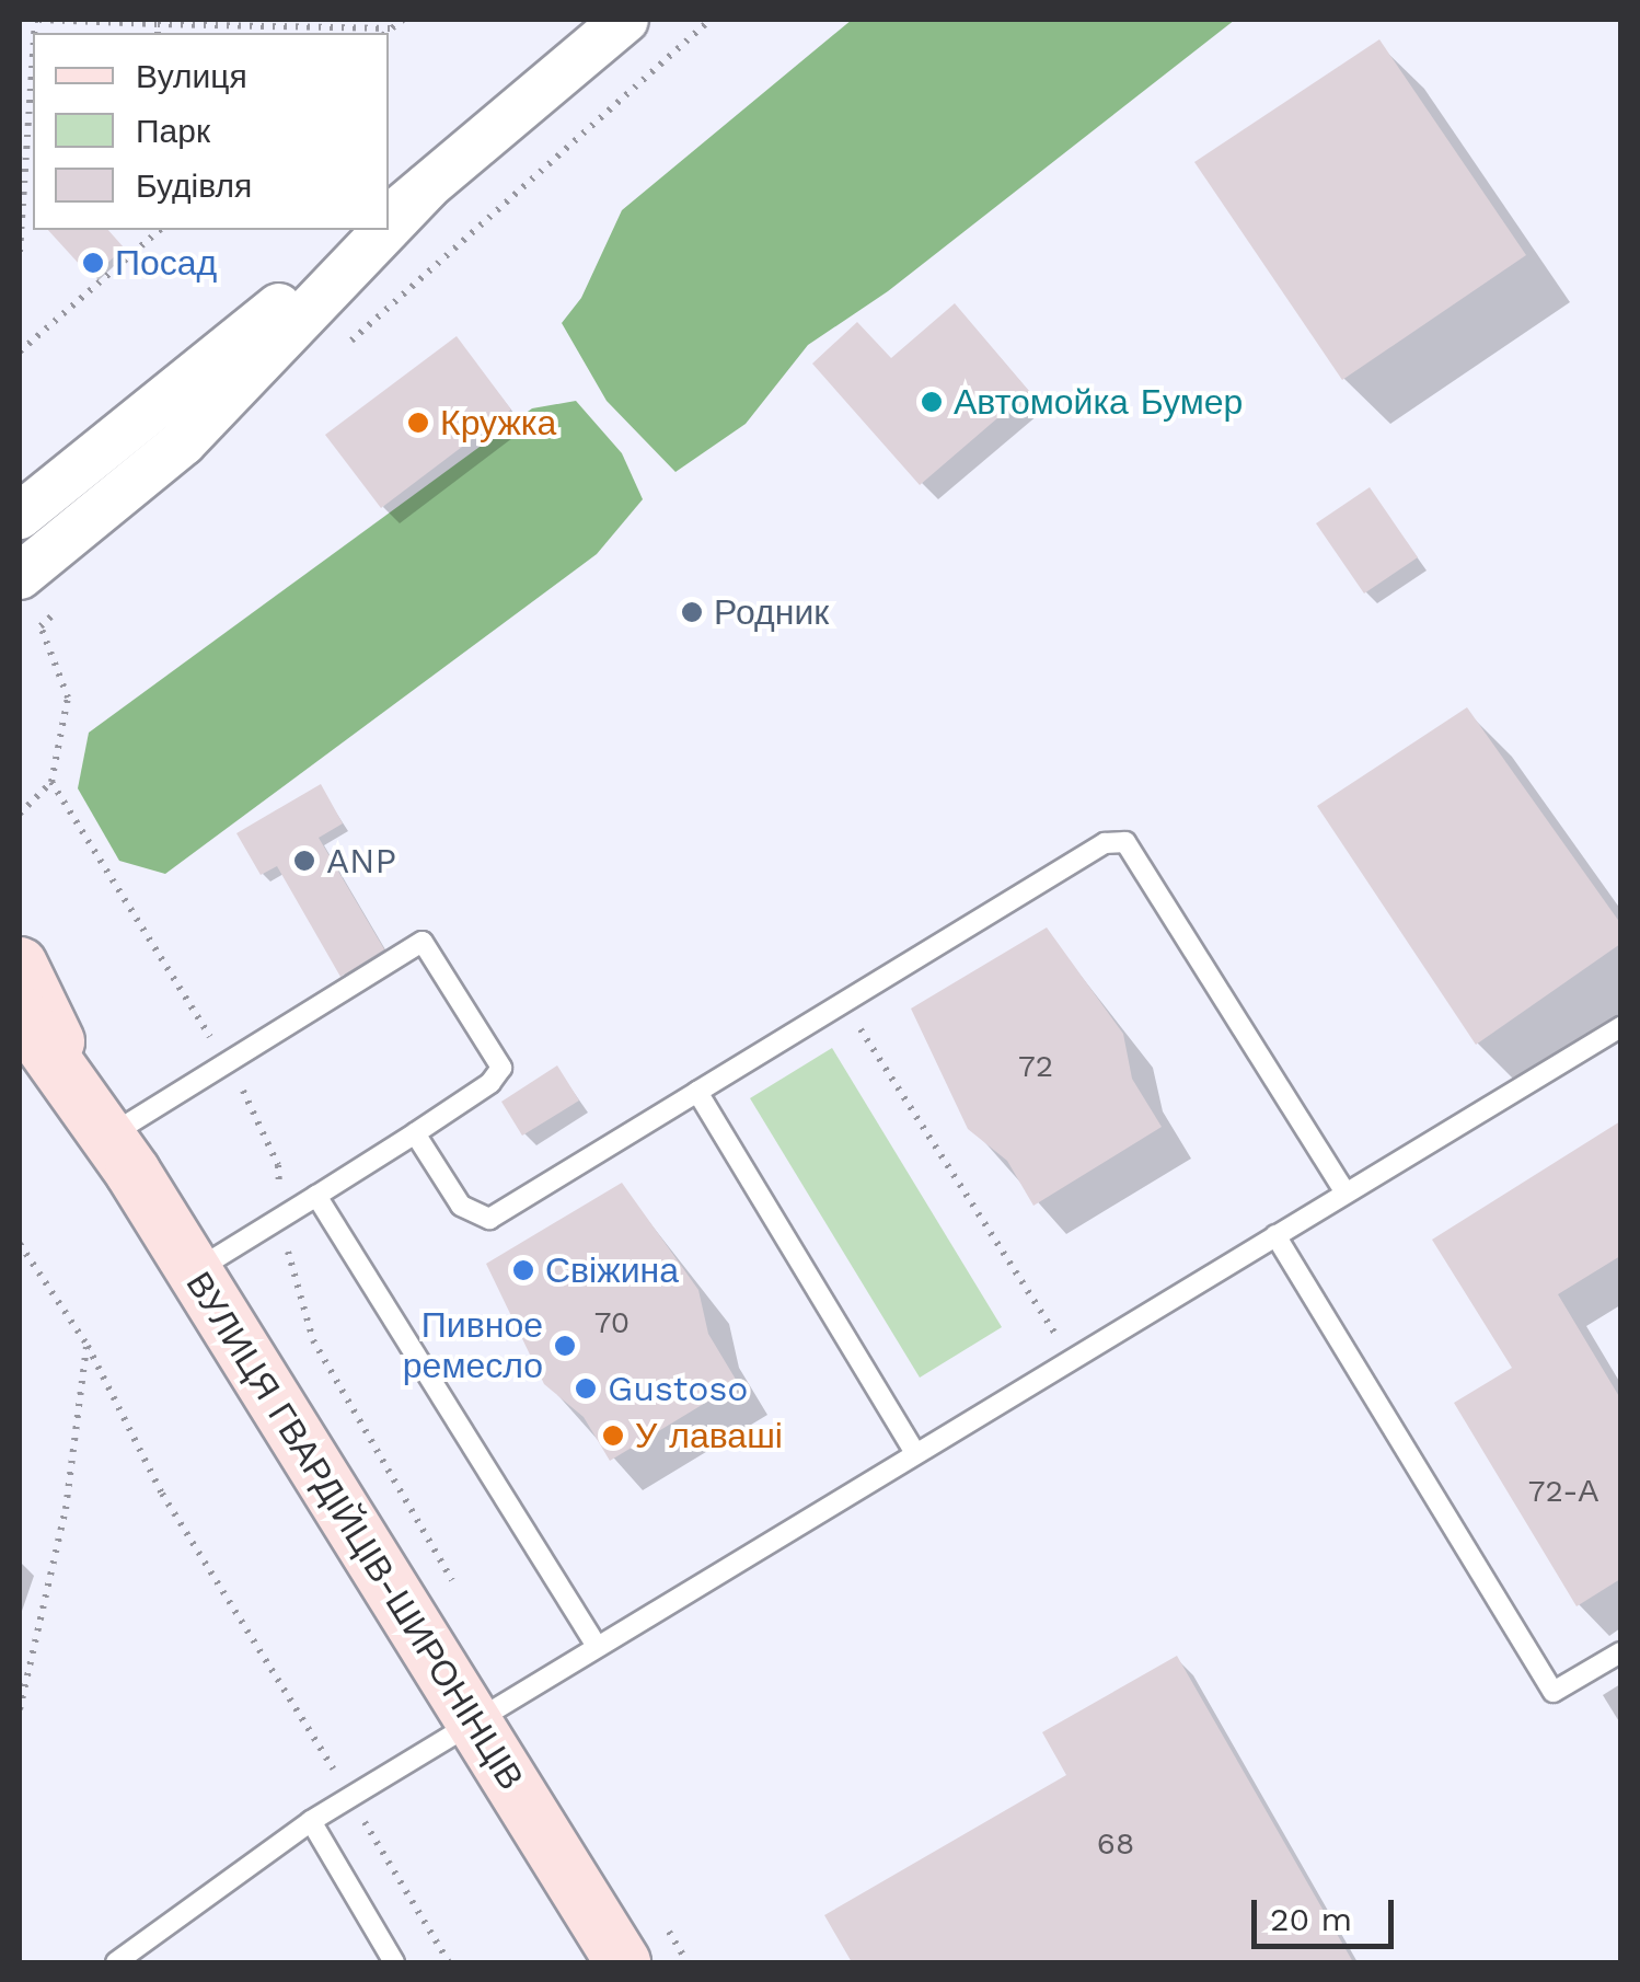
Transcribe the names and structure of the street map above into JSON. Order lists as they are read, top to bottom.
{
  "streets": {
    "main road": ["ВУЛИЦЯ ГВАРДІЙЦІВ-ШИРОНІНЦІВ"]
  },
  "places": [
    "Посад",
    "Автомойка Бумер",
    "Кружка",
    "Родник",
    "ANP",
    "Свіжина",
    "Пивное ремесло",
    "Gustoso",
    "У лаваші"
  ],
  "house_numbers": [
    "72",
    "70",
    "72-А",
    "68"
  ],
  "legend": ["Вулиця", "Парк", "Будівля"],
  "scale_bar": "20 m"
}
